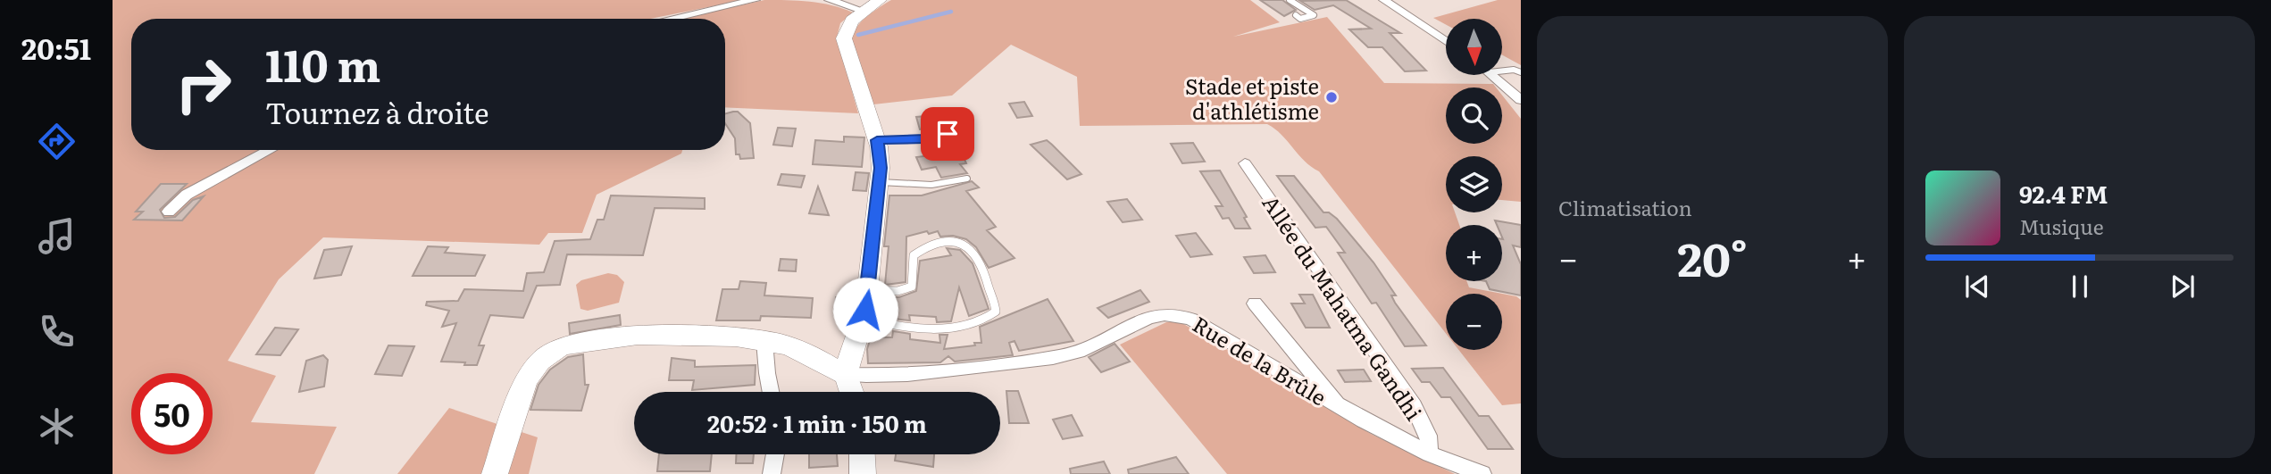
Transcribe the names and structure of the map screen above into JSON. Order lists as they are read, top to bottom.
{
  "streets": {
    "street": ["Allée du Mahatma Gandhi", "Rue de la Brûle"]
  },
  "crossings": [
    ["Allée du Mahatma Gandhi", "Rue de la Brûle"]
  ],
  "places": ["Stade et piste d'athlétisme"],
  "north": "bottom",
  "page": {
    "tabs": "20:51",
    "tile": "Climatisation",
    "map_buttons": ["+", "−"],
    "turn": ["110 m", "Tournez à droite"],
    "song": ["92.4 FM", "Musique"],
    "heat": ["−", "20°", "+"],
    "limit": "50",
    "trip": "20:52 · 1 min · 150 m"
  }
}
